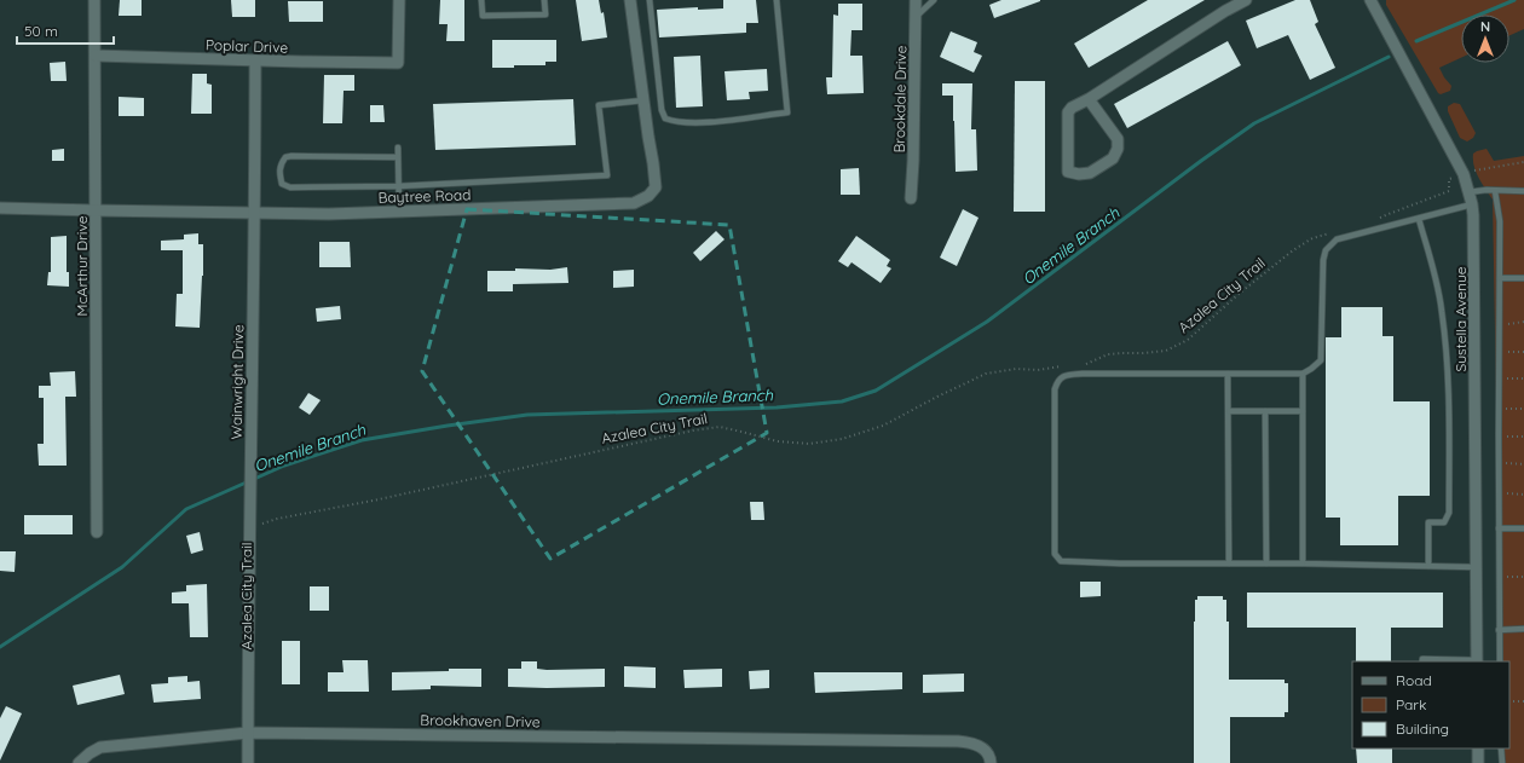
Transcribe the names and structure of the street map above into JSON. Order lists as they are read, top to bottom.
{
  "streets": {
    "street": [
      "Poplar Drive",
      "Brookdale Drive",
      "Baytree Road",
      "McArthur Drive",
      "Sustella Avenue",
      "Wainwright Drive",
      "Brookhaven Drive"
    ],
    "path": ["Azalea City Trail"]
  },
  "crossings": [
    ["Poplar Drive", "McArthur Drive"],
    ["Poplar Drive", "Wainwright Drive"],
    ["Baytree Road", "McArthur Drive"],
    ["Baytree Road", "Wainwright Drive"],
    ["Wainwright Drive", "Brookhaven Drive"]
  ],
  "water": ["Onemile Branch"],
  "legend": ["Road", "Park", "Building"],
  "scale_bar": "50 m",
  "north": "top"
}
